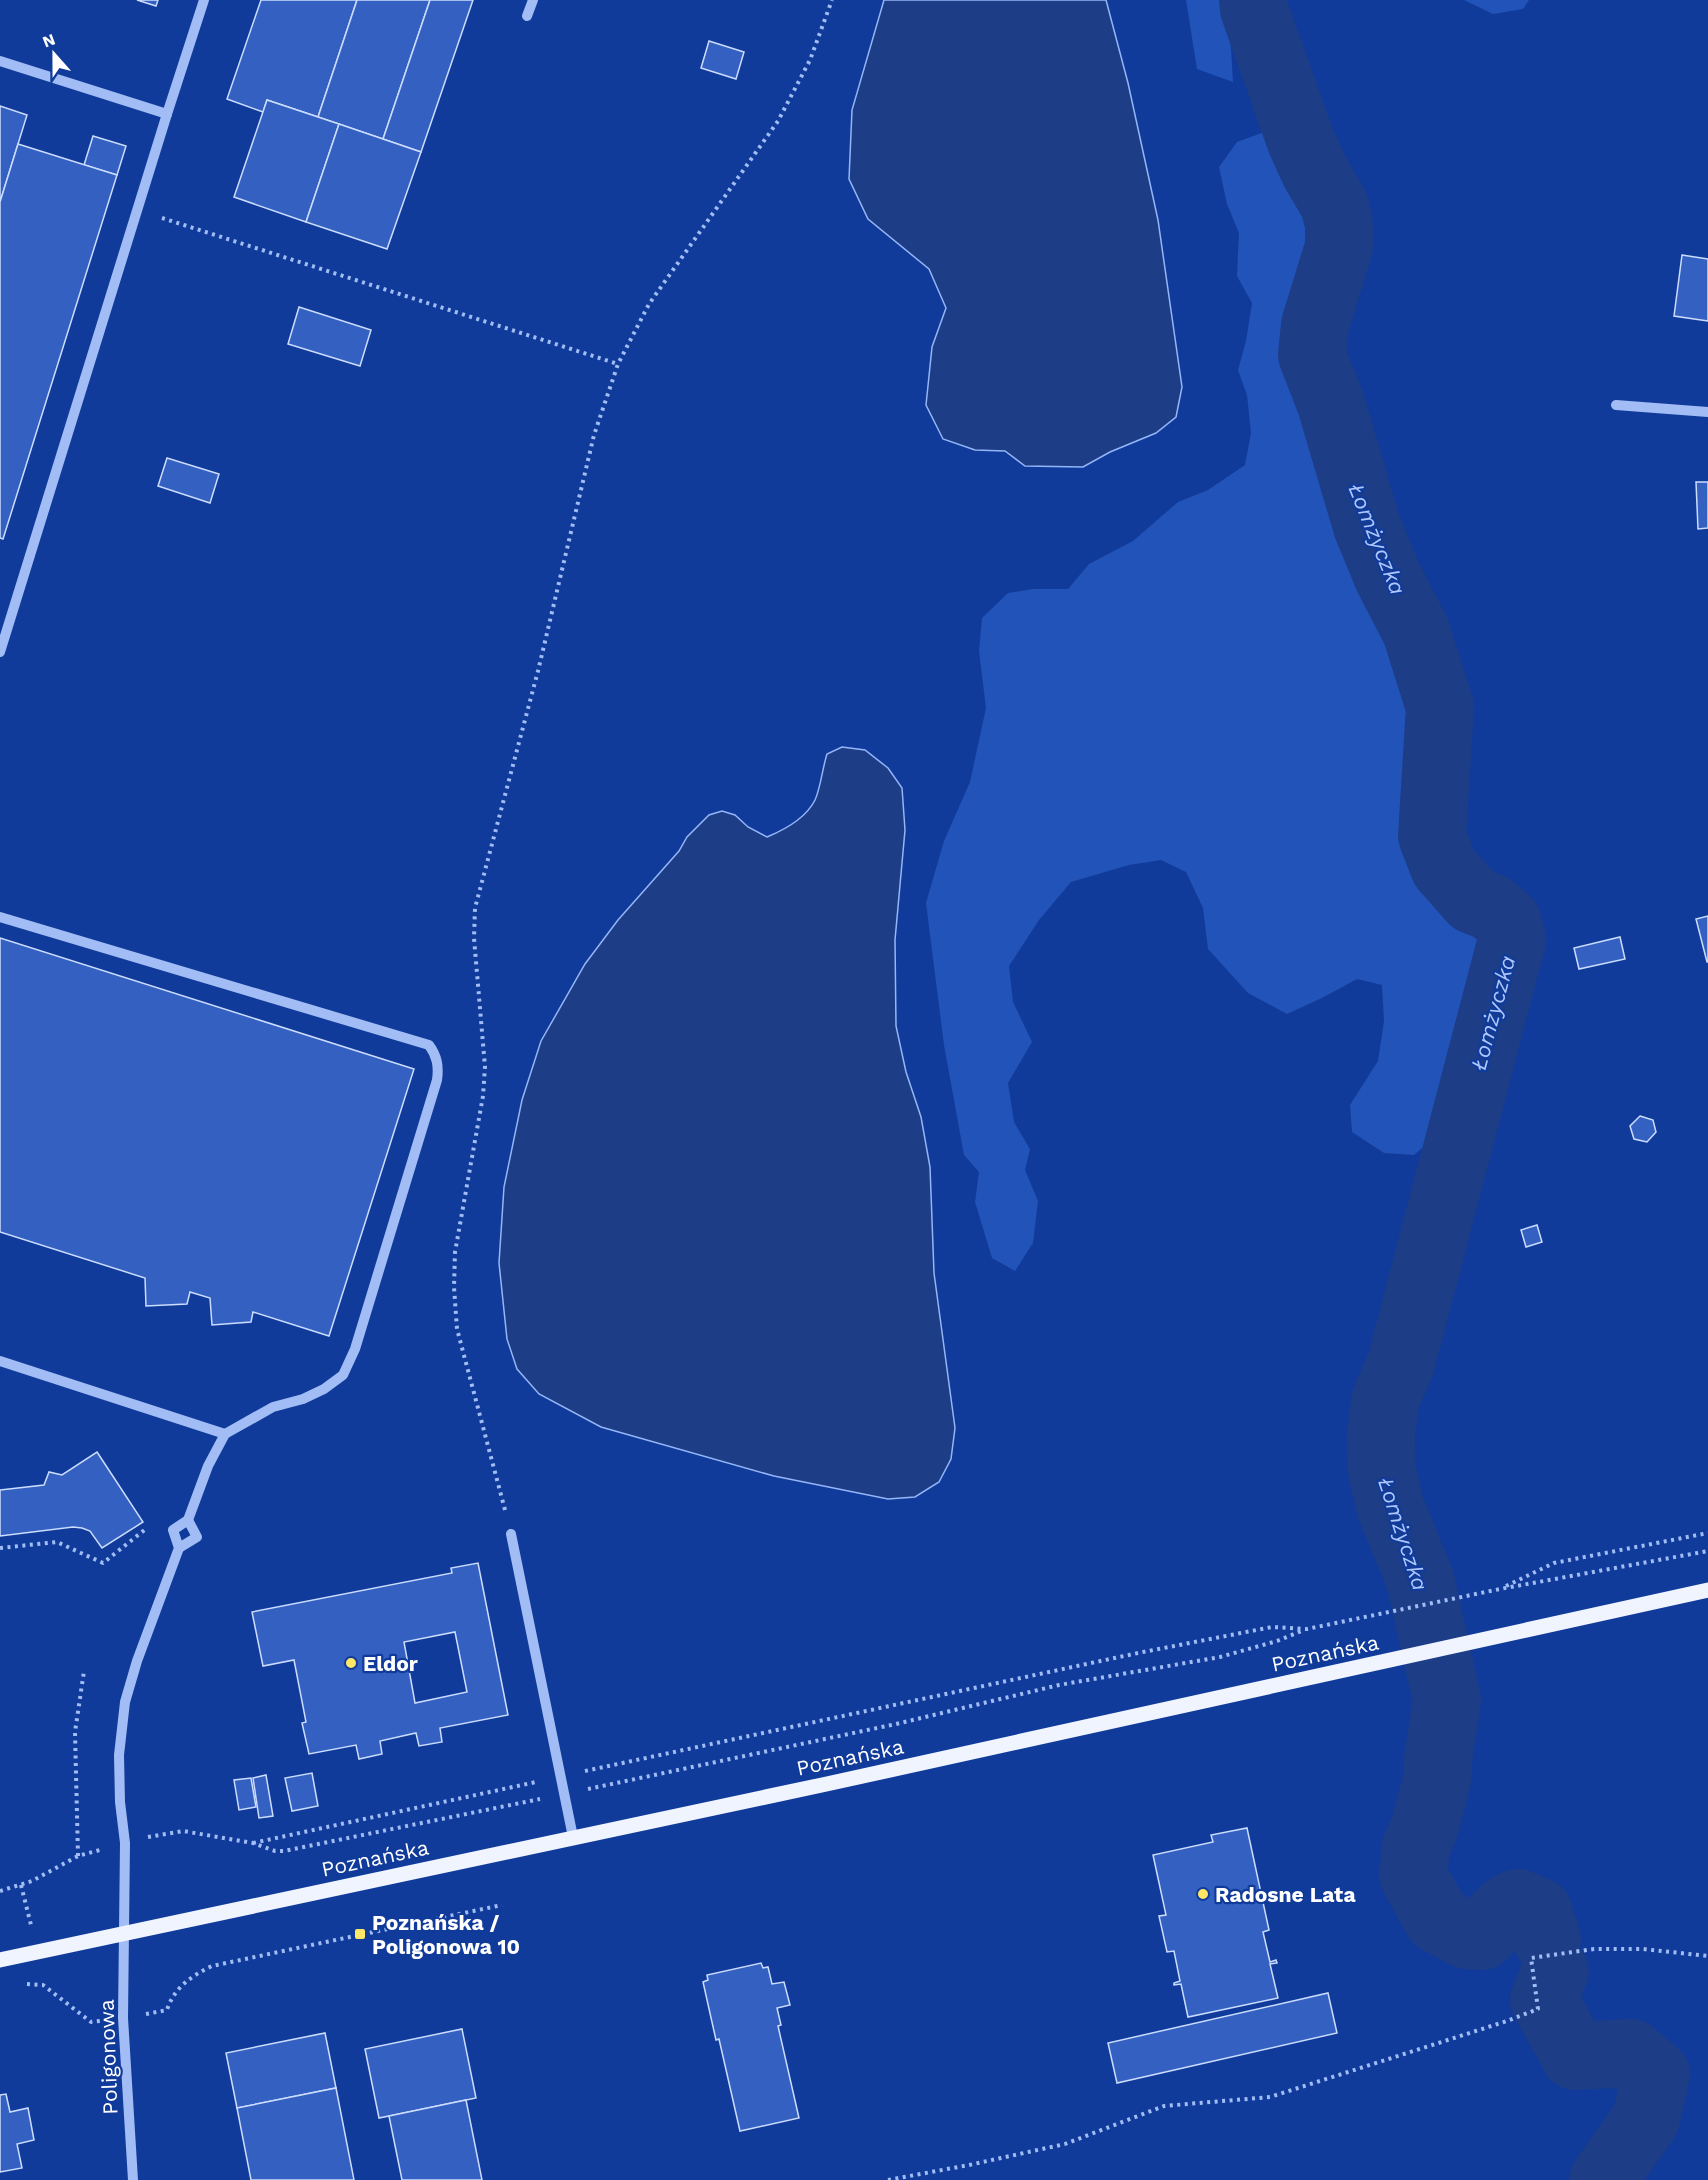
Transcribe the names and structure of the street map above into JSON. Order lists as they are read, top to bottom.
{
  "streets": {
    "main road": ["Poznańska"],
    "street": ["Poligonowa"]
  },
  "crossings": [
    ["Poznańska", "Poligonowa"]
  ],
  "water": ["Łomżyczka"],
  "places": {
    "other": ["Eldor", "Radosne Lata"],
    "transit": ["Poznańska / Poligonowa 10"]
  },
  "north": "top"
}
